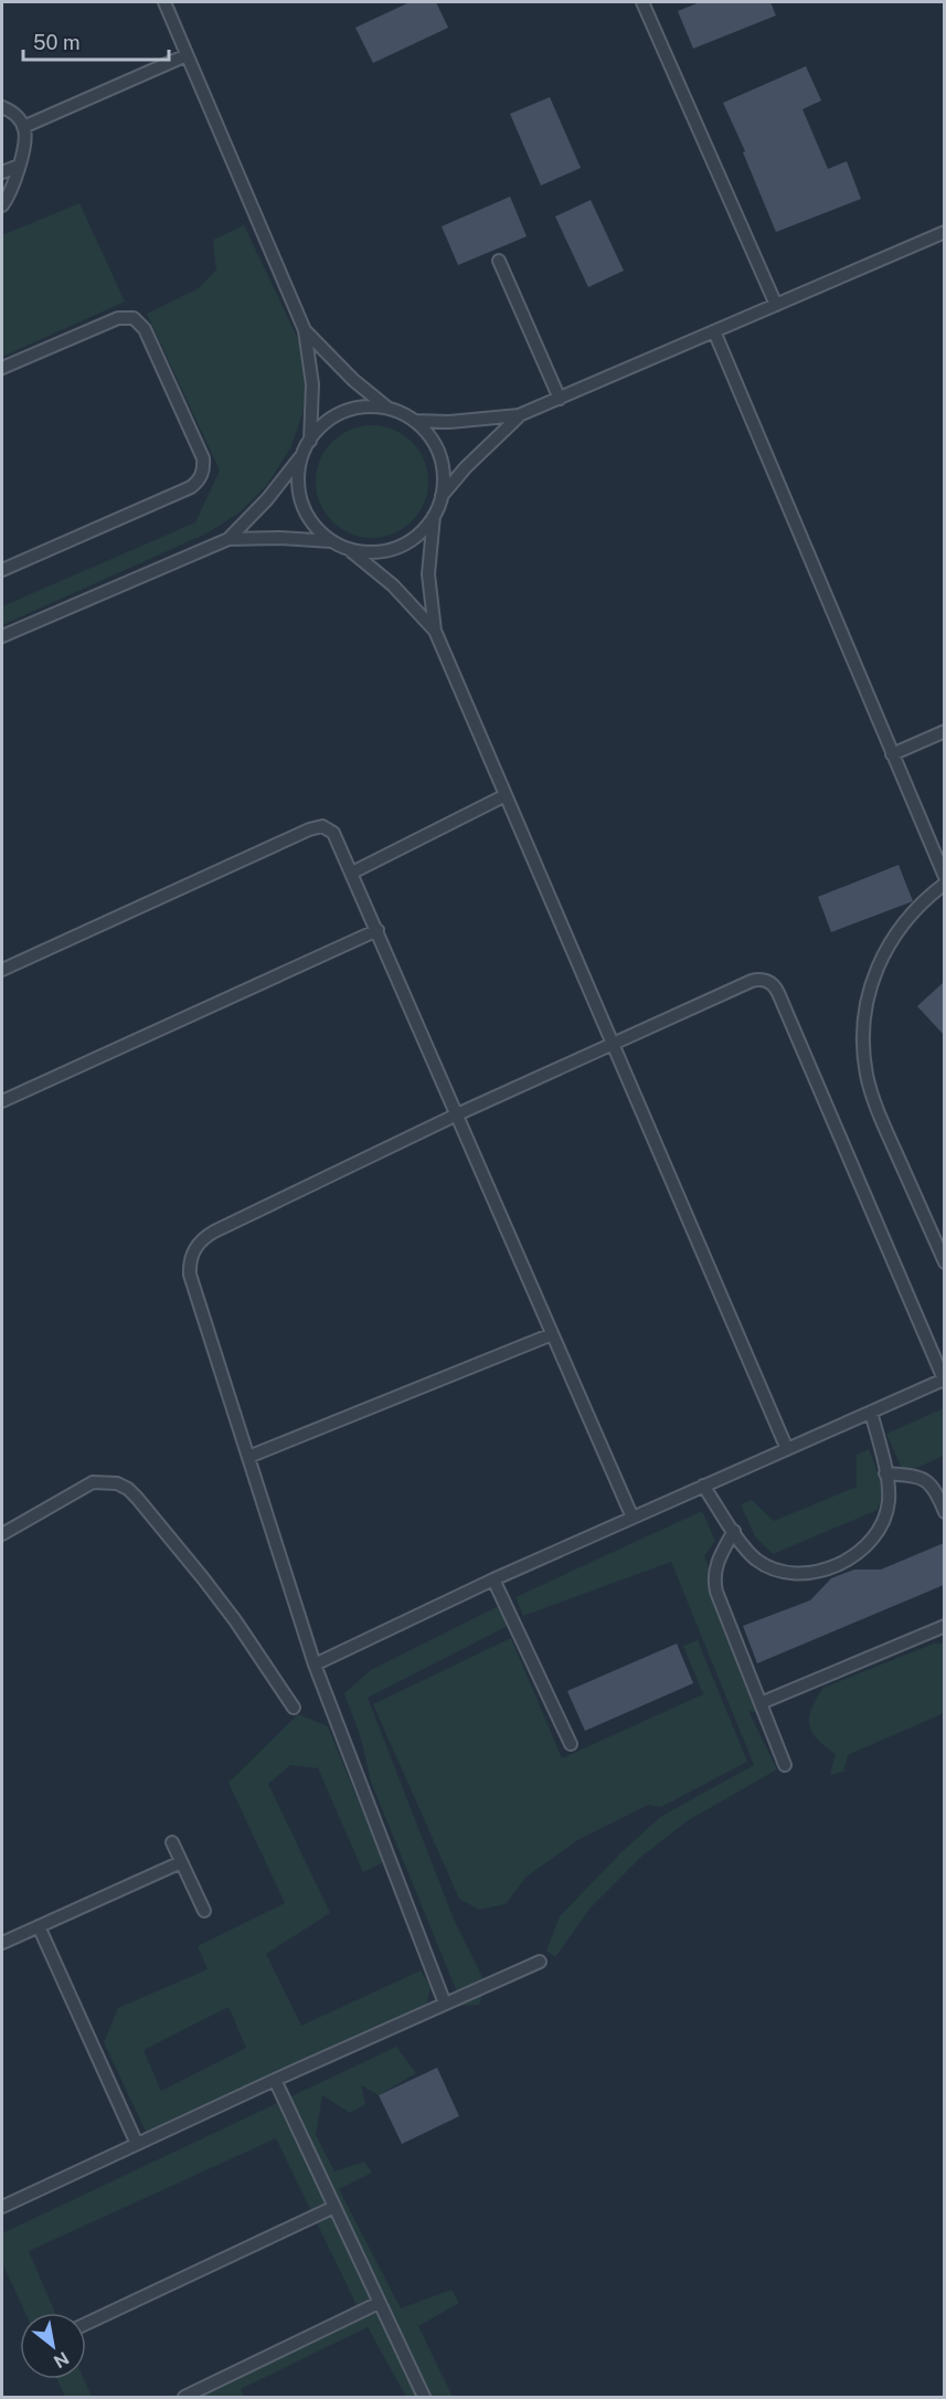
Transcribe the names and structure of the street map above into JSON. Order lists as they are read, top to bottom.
{
  "scale_bar": "50 m",
  "north": "bottom right"
}
